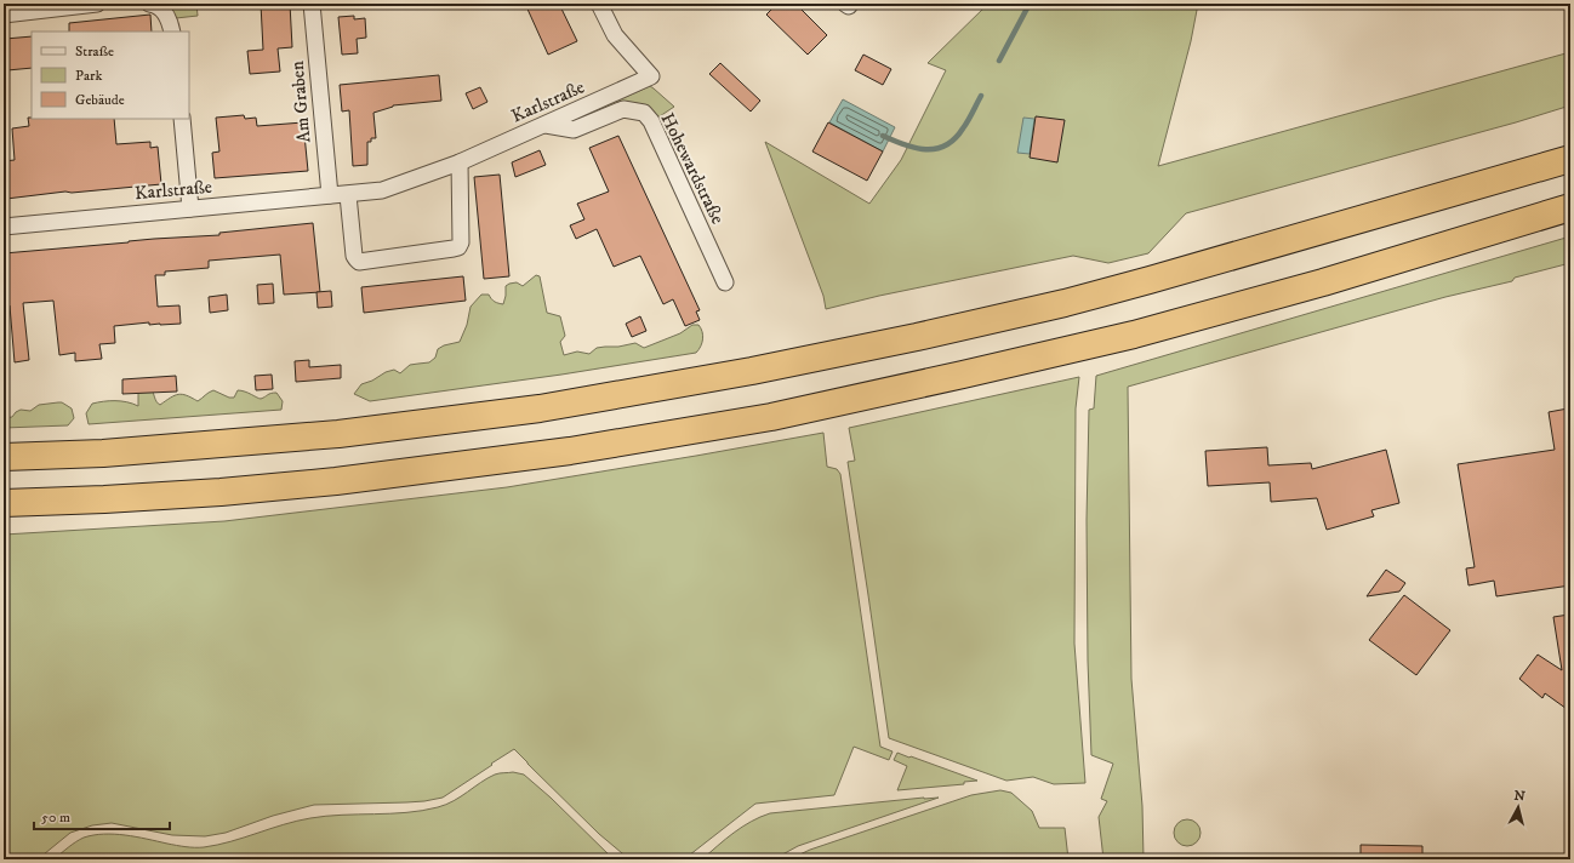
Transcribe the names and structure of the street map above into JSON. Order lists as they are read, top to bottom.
{
  "streets": {
    "street": ["Am Graben", "Karlstraße", "Hohewardstraße"]
  },
  "crossings": [
    ["Am Graben", "Karlstraße"],
    ["Karlstraße", "Hohewardstraße"]
  ],
  "legend": ["Straße", "Park", "Gebäude"],
  "scale_bar": "50 m",
  "north": "top"
}
